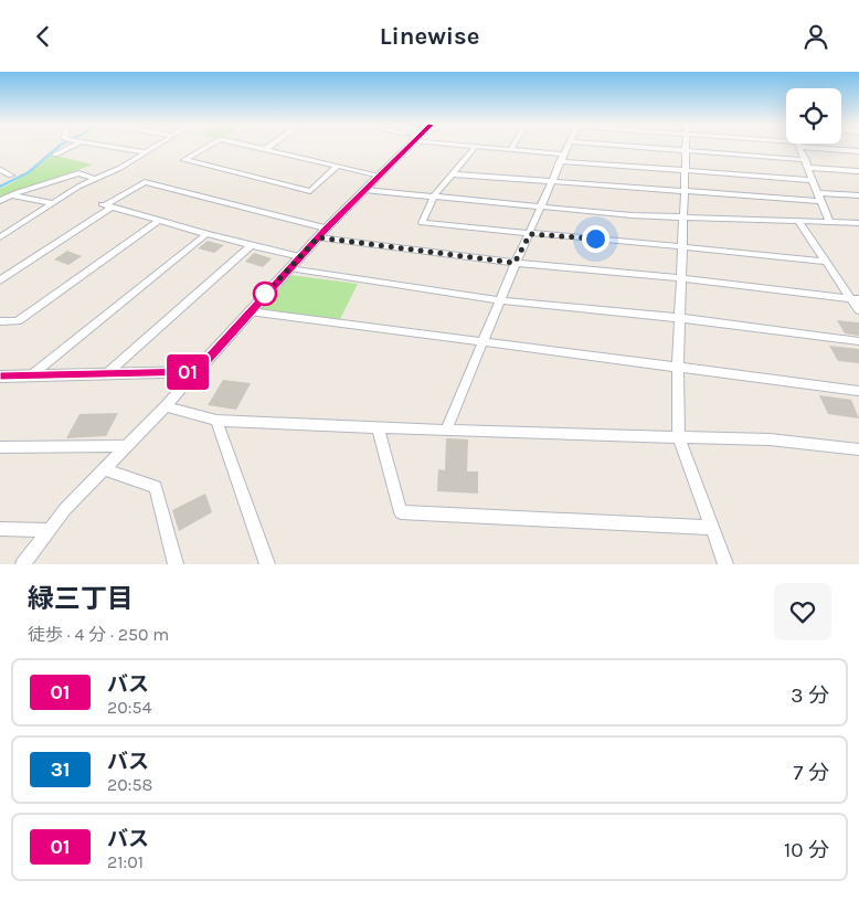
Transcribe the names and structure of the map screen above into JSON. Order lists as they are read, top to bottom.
{
  "lines": ["bus line 01"],
  "page": {
    "header": "Linewise",
    "on_map": "01",
    "heading": ["緑三丁目", "徒歩 · 4 分 · 250 m"],
    "list": [
      {
        "mark": "01",
        "name": "バス",
        "note": "20:54",
        "value": "3 分"
      },
      {
        "mark": "31",
        "name": "バス",
        "note": "20:58",
        "value": "7 分"
      },
      {
        "mark": "01",
        "name": "バス",
        "note": "21:01",
        "value": "10 分"
      }
    ]
  }
}
